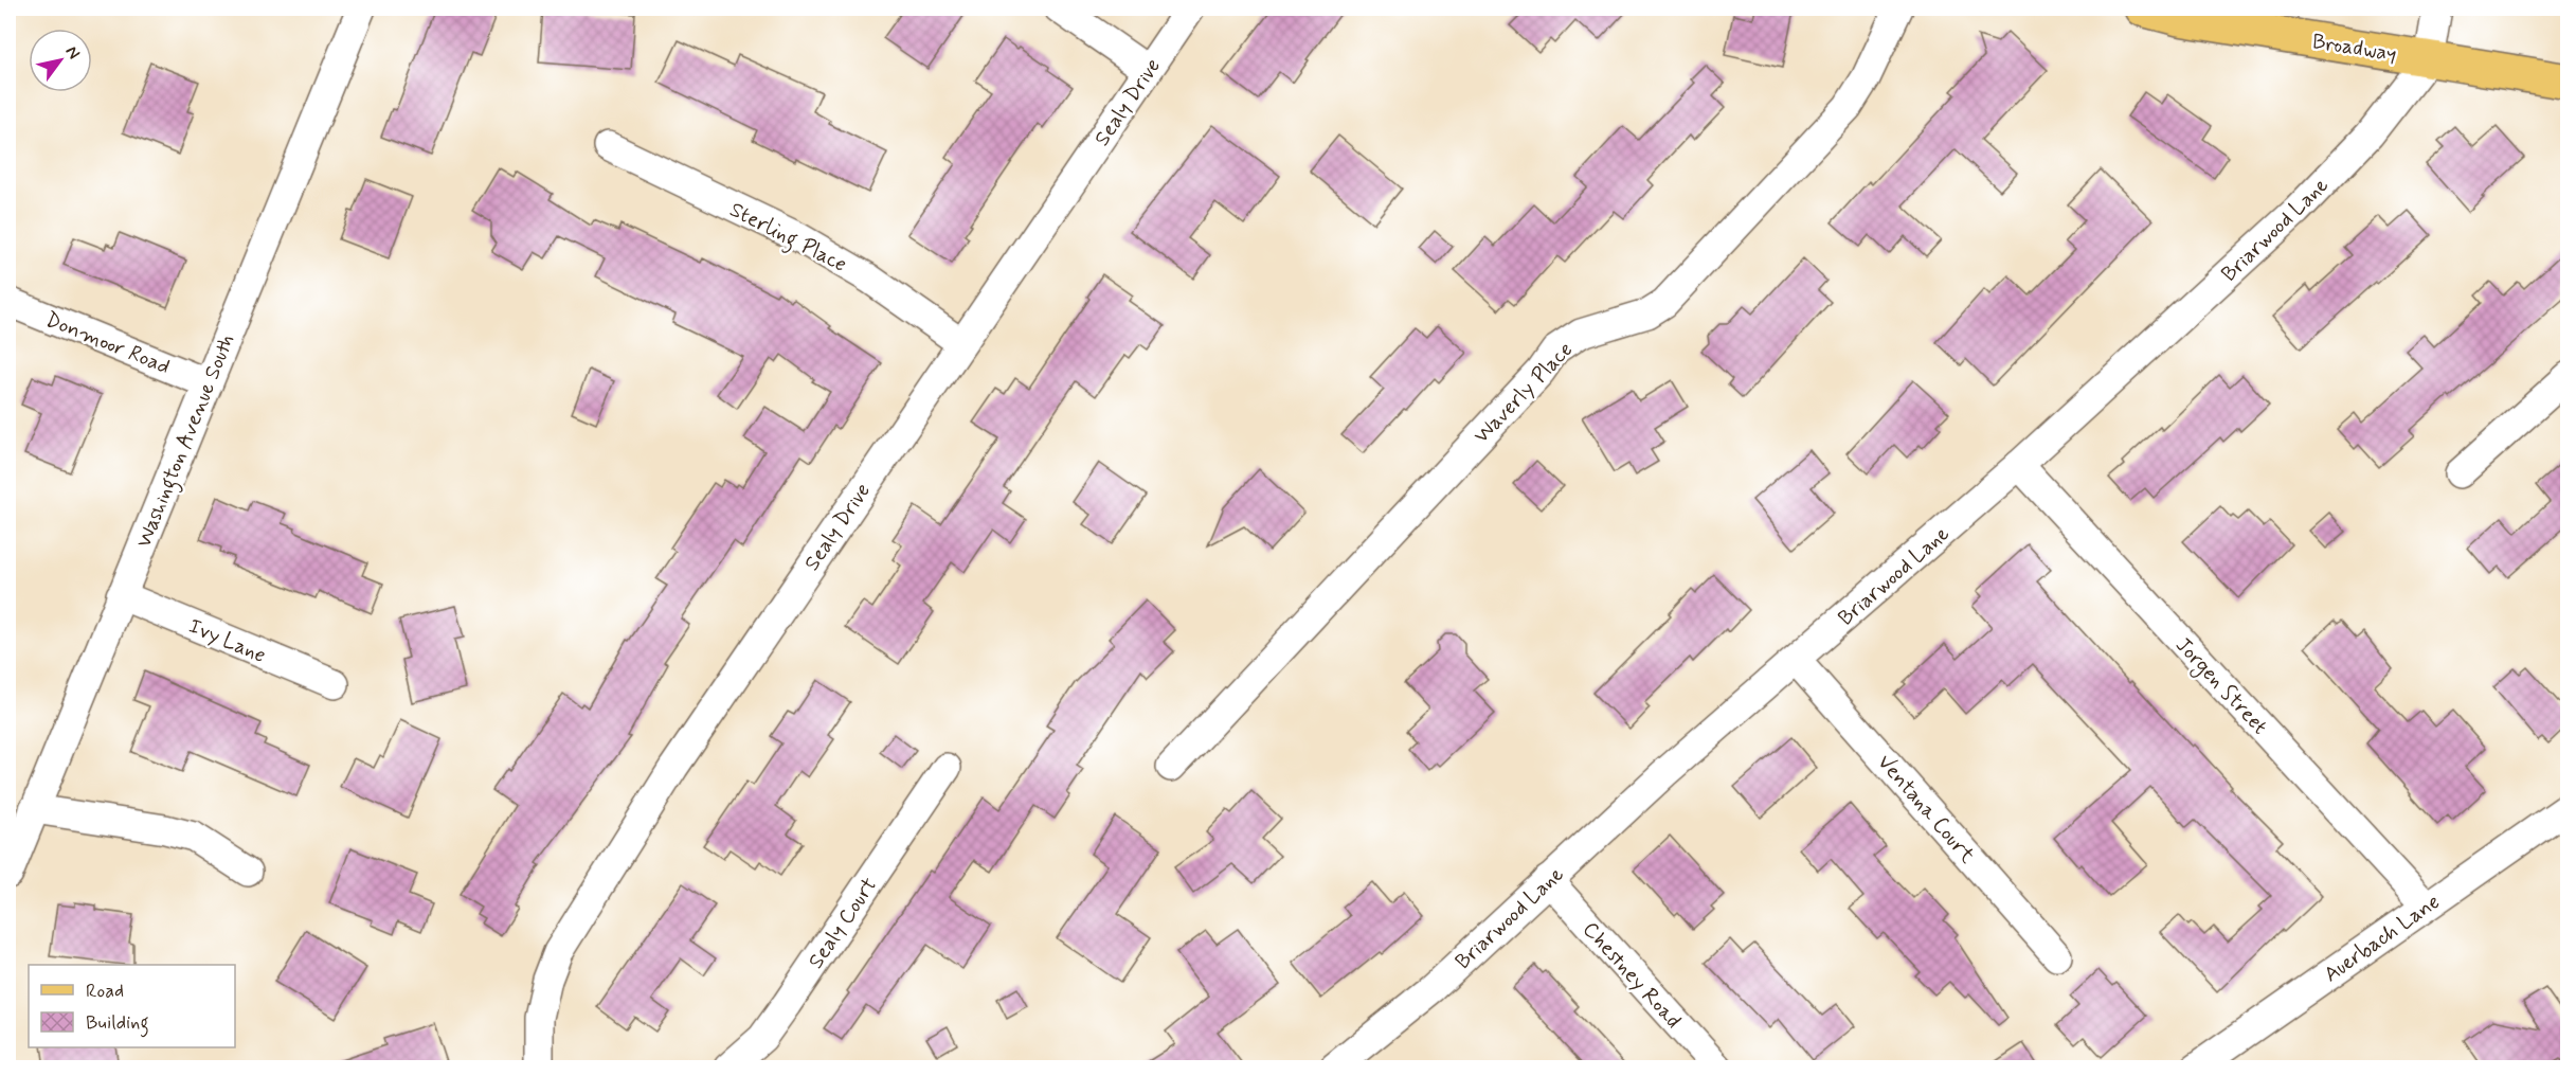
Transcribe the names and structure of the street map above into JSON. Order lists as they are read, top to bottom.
{
  "streets": {
    "main road": ["Broadway"],
    "street": [
      "Sealy Drive",
      "Briarwood Lane",
      "Sterling Place",
      "Donmoor Road",
      "Waverly Place",
      "Washington Avenue South",
      "Ivy Lane",
      "Jorgen Street",
      "Ventana Court",
      "Sealy Court",
      "Auerbach Lane",
      "Chestney Road"
    ]
  },
  "crossings": [
    ["Broadway", "Briarwood Lane"],
    ["Sealy Drive", "Sterling Place"],
    ["Briarwood Lane", "Jorgen Street"],
    ["Briarwood Lane", "Ventana Court"],
    ["Briarwood Lane", "Chestney Road"],
    ["Donmoor Road", "Washington Avenue South"],
    ["Washington Avenue South", "Ivy Lane"],
    ["Jorgen Street", "Auerbach Lane"]
  ],
  "legend": ["Road", "Building"],
  "north": "top right"
}
